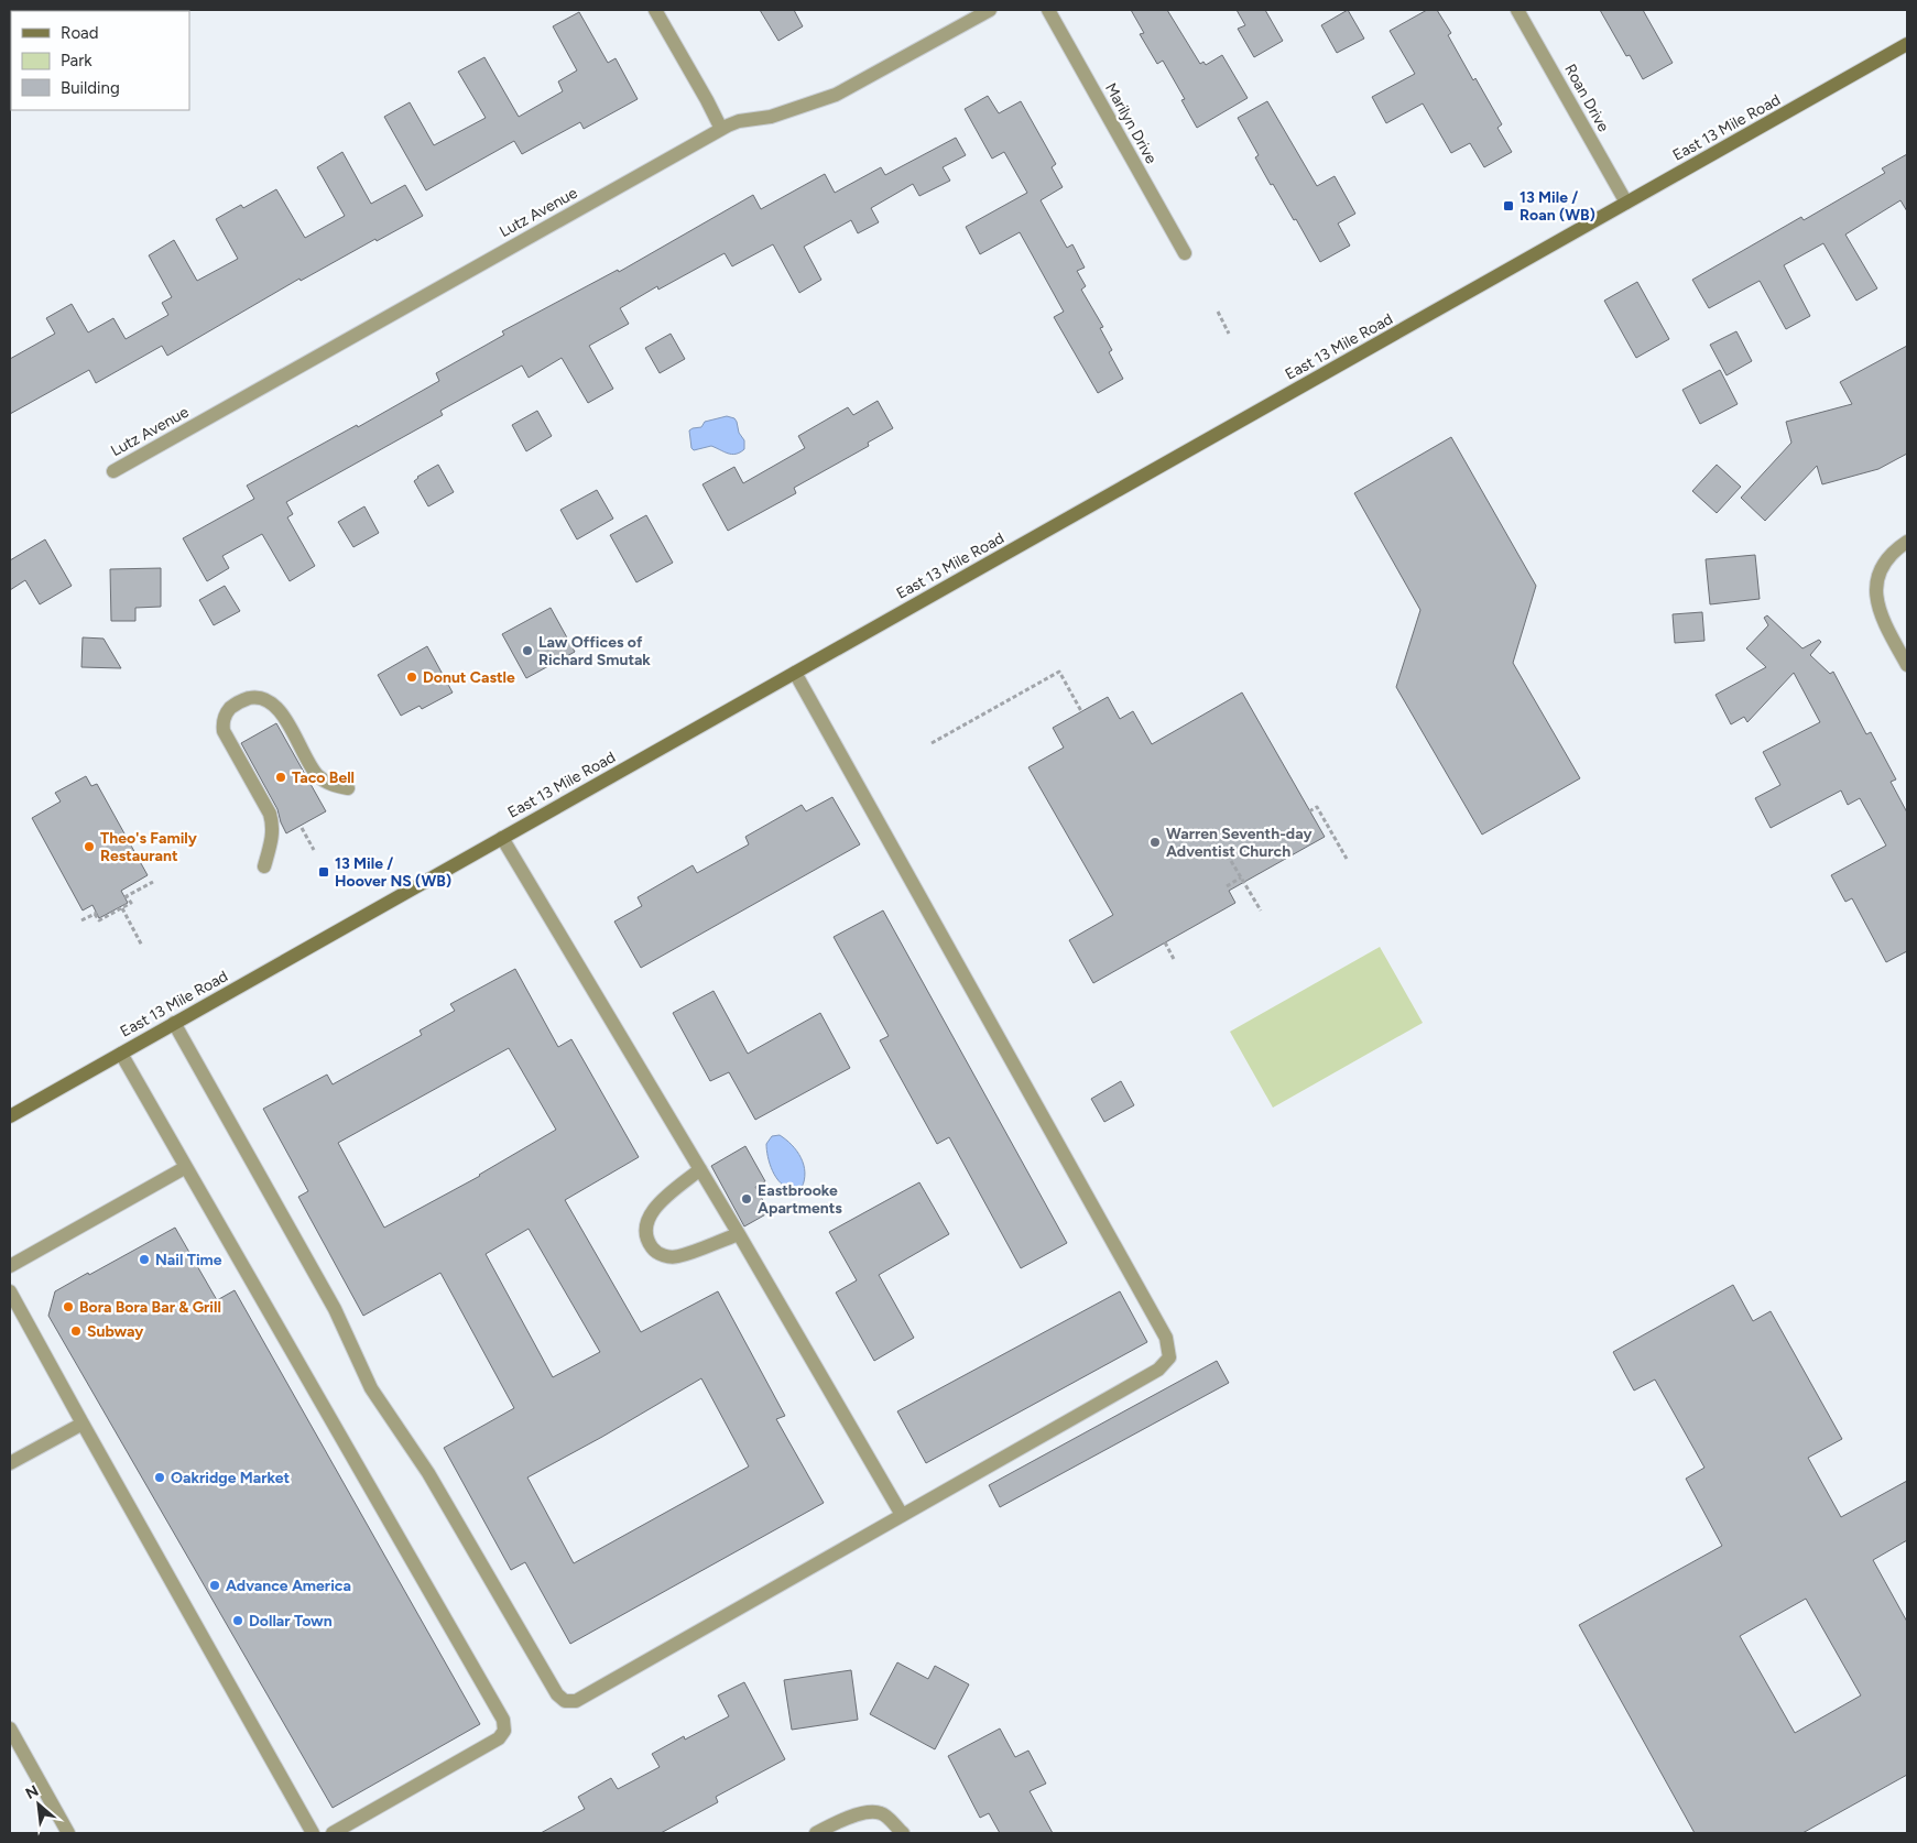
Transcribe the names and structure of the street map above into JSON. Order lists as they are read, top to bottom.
{
  "streets": {
    "main road": ["East 13 Mile Road"],
    "street": ["Roan Drive", "Marilyn Drive", "Lutz Avenue"]
  },
  "crossings": [
    ["Roan Drive", "East 13 Mile Road"]
  ],
  "places": {
    "transit": ["13 Mile / Roan (WB)", "13 Mile / Hoover NS (WB)"],
    "other": [
      "Law Offices of Richard Smutak",
      "Donut Castle",
      "Taco Bell",
      "Warren Seventh-day Adventist Church",
      "Theo's Family Restaurant",
      "Eastbrooke Apartments",
      "Nail Time",
      "Bora Bora Bar & Grill",
      "Subway",
      "Oakridge Market",
      "Advance America",
      "Dollar Town"
    ]
  },
  "legend": ["Road", "Park", "Building"],
  "north": "top left"
}
